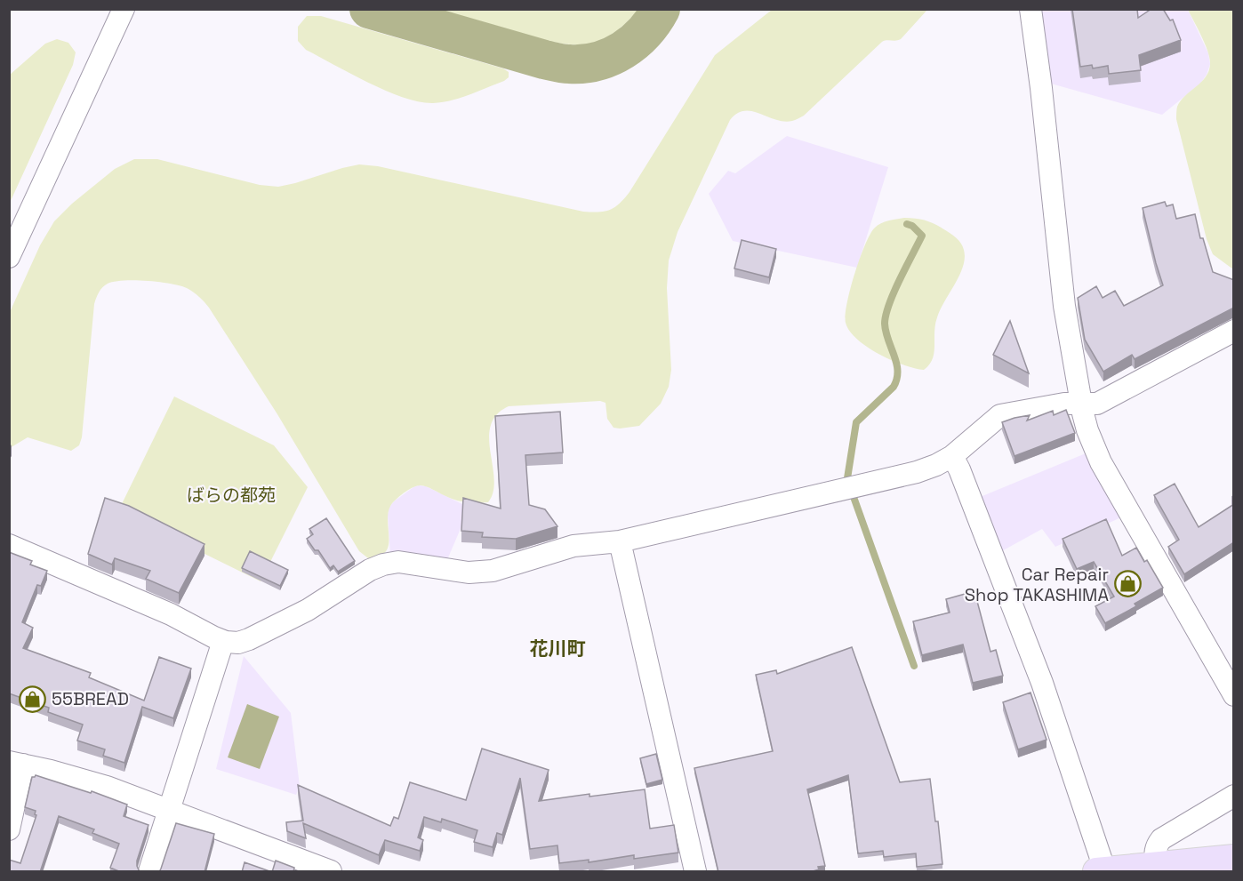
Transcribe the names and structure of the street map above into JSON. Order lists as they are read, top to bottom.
{
  "districts": ["花川町"],
  "parks": ["ばらの都苑"],
  "places": {
    "shop": ["Car Repair Shop TAKASHIMA", "55BREAD"]
  }
}
